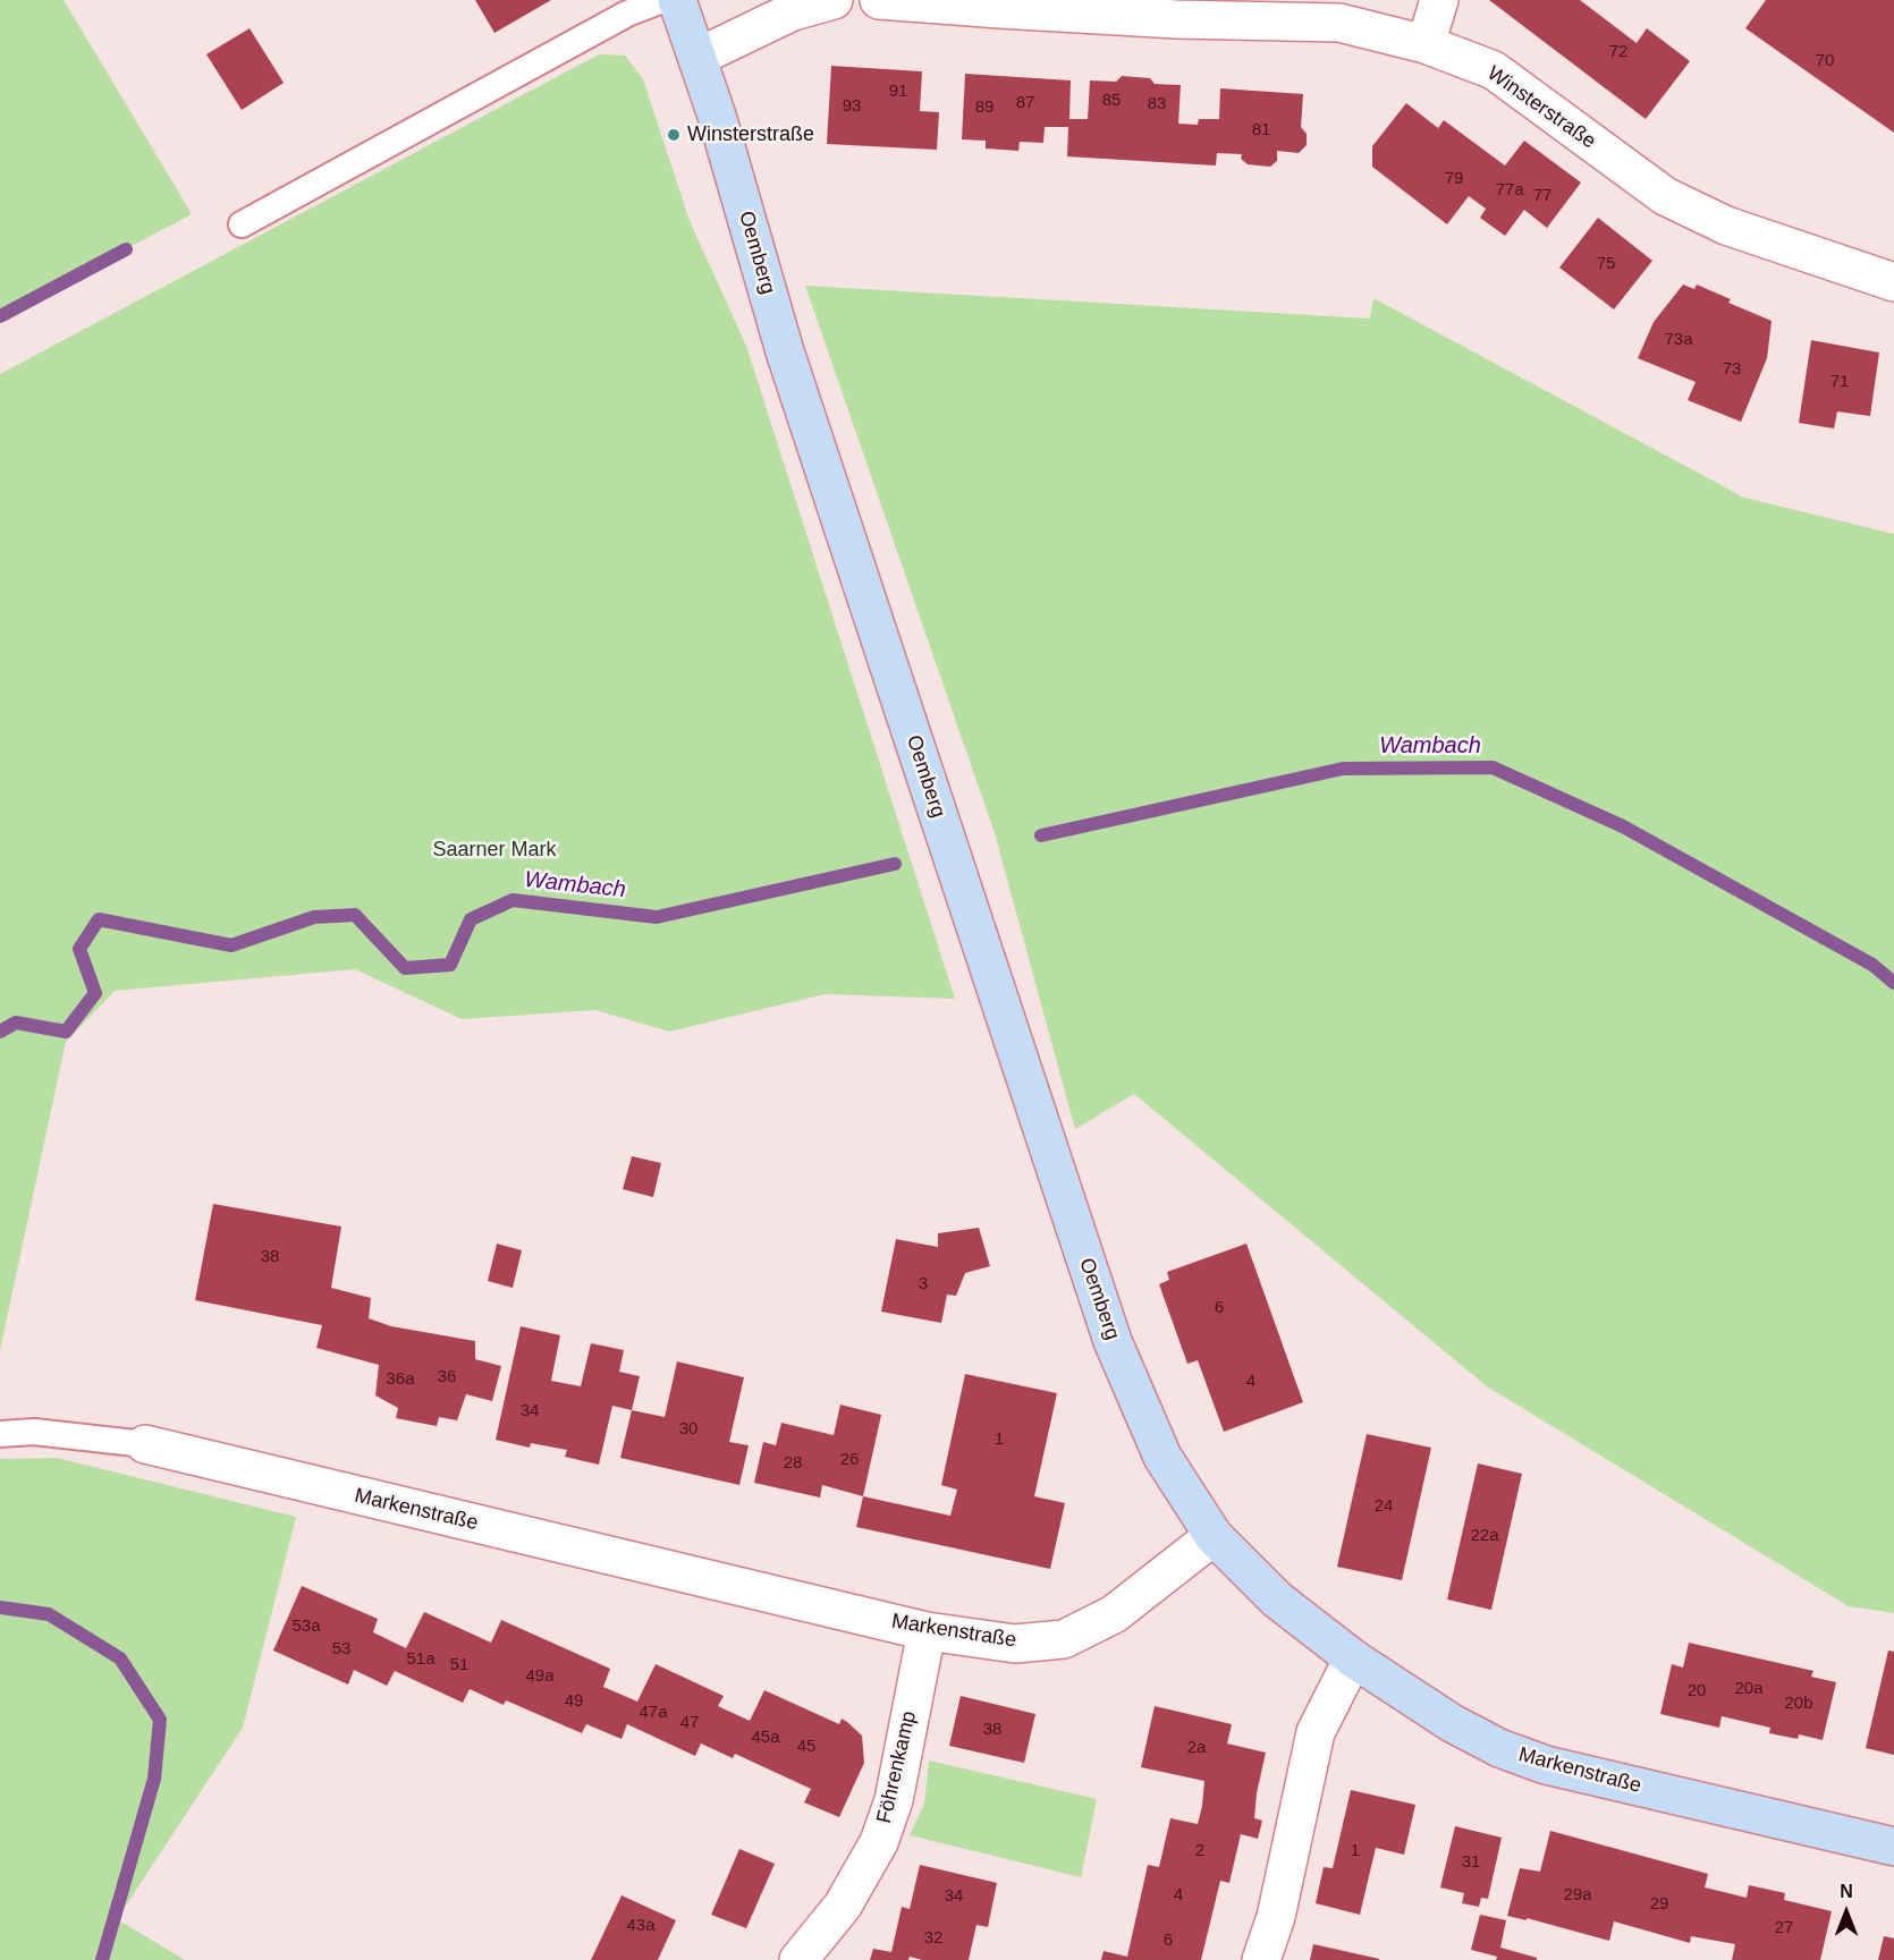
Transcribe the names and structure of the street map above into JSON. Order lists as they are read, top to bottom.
{
  "streets": {
    "street": [
      "Winsterstraße",
      "Oemberg",
      "Markenstraße",
      "Föhrenkamp"
    ]
  },
  "crossings": [
    ["Oemberg", "Markenstraße"],
    ["Markenstraße", "Föhrenkamp"]
  ],
  "water": ["Wambach"],
  "parks": ["Saarner Mark"],
  "places": ["Winsterstraße"],
  "house_numbers": [
    "72",
    "70",
    "91",
    "85",
    "87",
    "83",
    "93",
    "89",
    "81",
    "79",
    "77a",
    "77",
    "75",
    "73a",
    "73",
    "71",
    "38",
    "3",
    "6",
    "36",
    "36a",
    "4",
    "34",
    "30",
    "1",
    "26",
    "28",
    "24",
    "22a",
    "53a",
    "53",
    "51a",
    "51",
    "49a",
    "20a",
    "20",
    "49",
    "20b",
    "47a",
    "47",
    "38",
    "45a",
    "45",
    "2a",
    "2",
    "1",
    "31",
    "4",
    "29a",
    "34",
    "29",
    "43a",
    "27",
    "32",
    "6"
  ],
  "north": "top"
}
